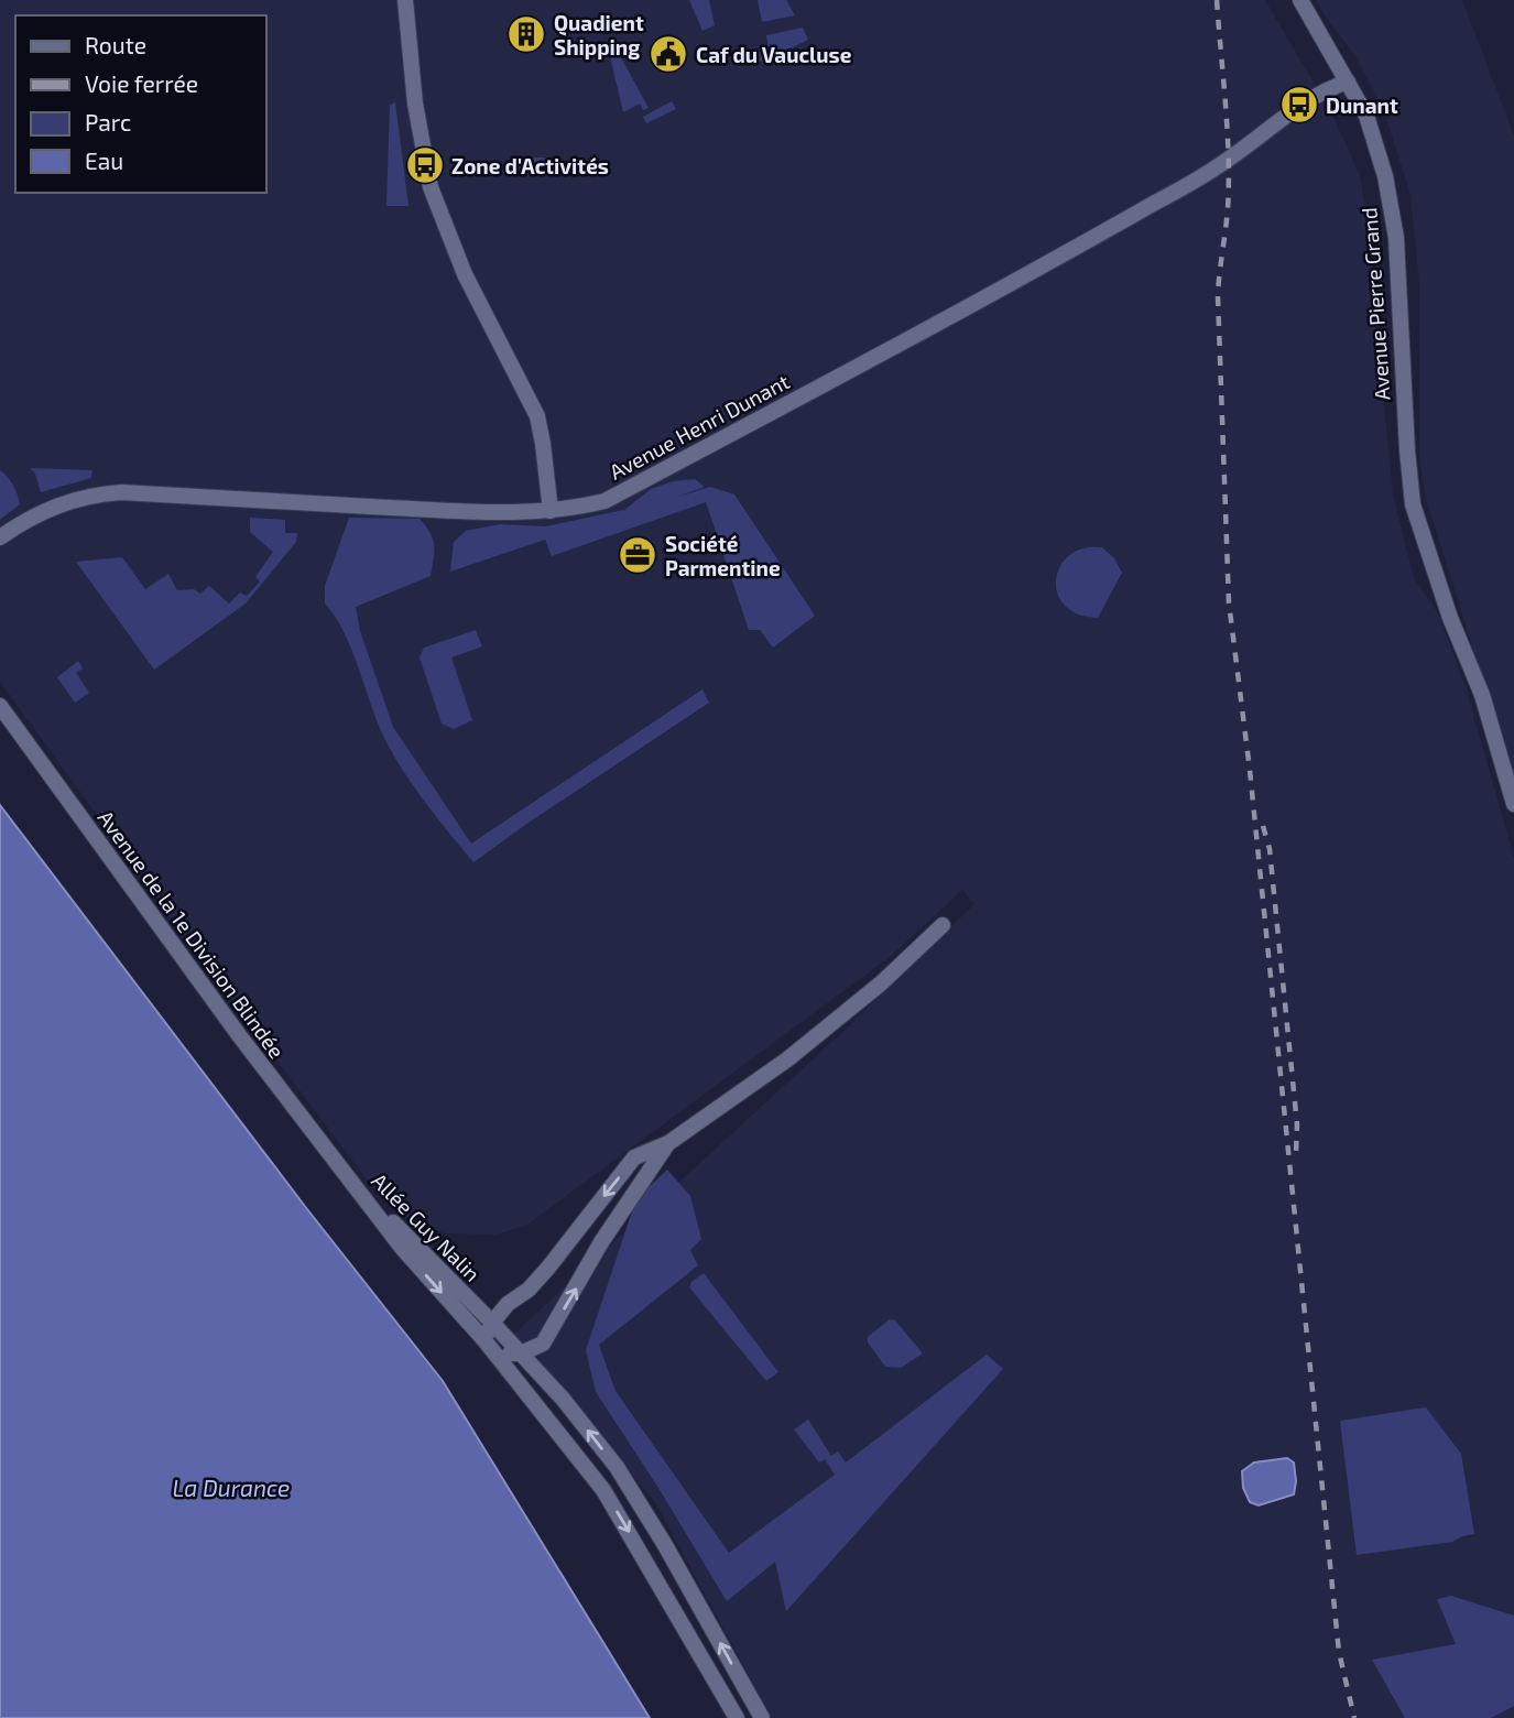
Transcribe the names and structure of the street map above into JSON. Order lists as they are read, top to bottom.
{
  "streets": {
    "street": [
      "Avenue Pierre Grand",
      "Avenue Henri Dunant",
      "Avenue de la 1e Division Blindée",
      "Allée Guy Nalin"
    ]
  },
  "crossings": [
    ["Avenue Pierre Grand", "Avenue Henri Dunant"],
    ["Avenue de la 1e Division Blindée", "Allée Guy Nalin"]
  ],
  "water": ["La Durance"],
  "places": {
    "building": ["Quadient Shipping"],
    "public building": ["Caf du Vaucluse"],
    "bus stop": ["Dunant", "Zone d'Activités"],
    "office": ["Société Parmentine"]
  },
  "legend": [
    "Route",
    "Voie ferrée",
    "Parc",
    "Eau"
  ]
}
